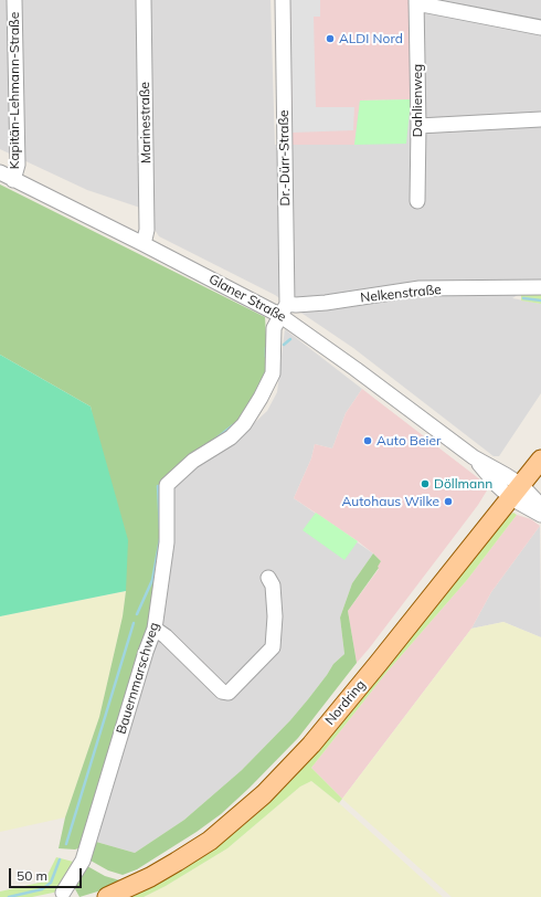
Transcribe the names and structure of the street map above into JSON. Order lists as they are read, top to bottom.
{
  "streets": {
    "main road": ["Nordring"],
    "street": [
      "Kapitän-Lehmann-Straße",
      "Dahlienweg",
      "Marinestraße",
      "Dr.-Dürr-Straße",
      "Nelkenstraße",
      "Glaner Straße",
      "Bauernmarschweg"
    ]
  },
  "crossings": [
    ["Kapitän-Lehmann-Straße", "Glaner Straße"],
    ["Marinestraße", "Glaner Straße"],
    ["Dr.-Dürr-Straße", "Nelkenstraße"],
    ["Dr.-Dürr-Straße", "Glaner Straße"],
    ["Dr.-Dürr-Straße", "Bauernmarschweg"],
    ["Nelkenstraße", "Glaner Straße"],
    ["Nelkenstraße", "Bauernmarschweg"],
    ["Glaner Straße", "Bauernmarschweg"],
    ["Glaner Straße", "Nordring"]
  ],
  "places": [
    "ALDI Nord",
    "Auto Beier",
    "Döllmann",
    "Autohaus Wilke"
  ],
  "scale_bar": "50 m"
}
